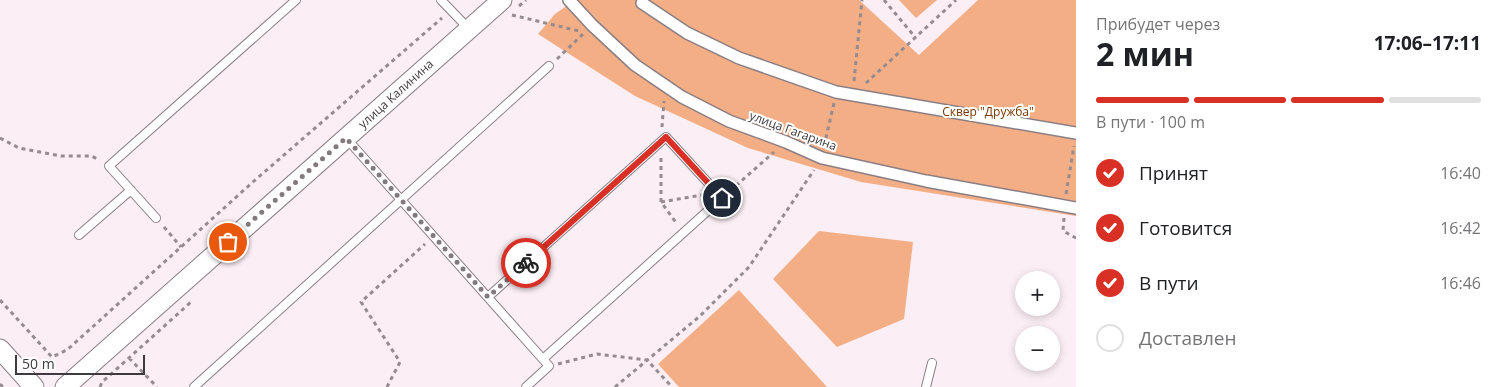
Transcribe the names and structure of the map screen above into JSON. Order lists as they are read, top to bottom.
{
  "streets": {
    "street": ["улица Калинина", "улица Гагарина"]
  },
  "parks": ["Сквер \"Дружба\""],
  "scale_bar": "50 m",
  "page": {
    "heading": ["2 мин", "Прибудет через", "17:06–17:11"],
    "bar": "В пути · 100 m",
    "list": [
      ["Принят", "16:40"],
      ["Готовится", "16:42"],
      ["В пути", "16:46"],
      "Доставлен"
    ],
    "map_buttons": ["+", "−"],
    "scale": "50 m"
  }
}
